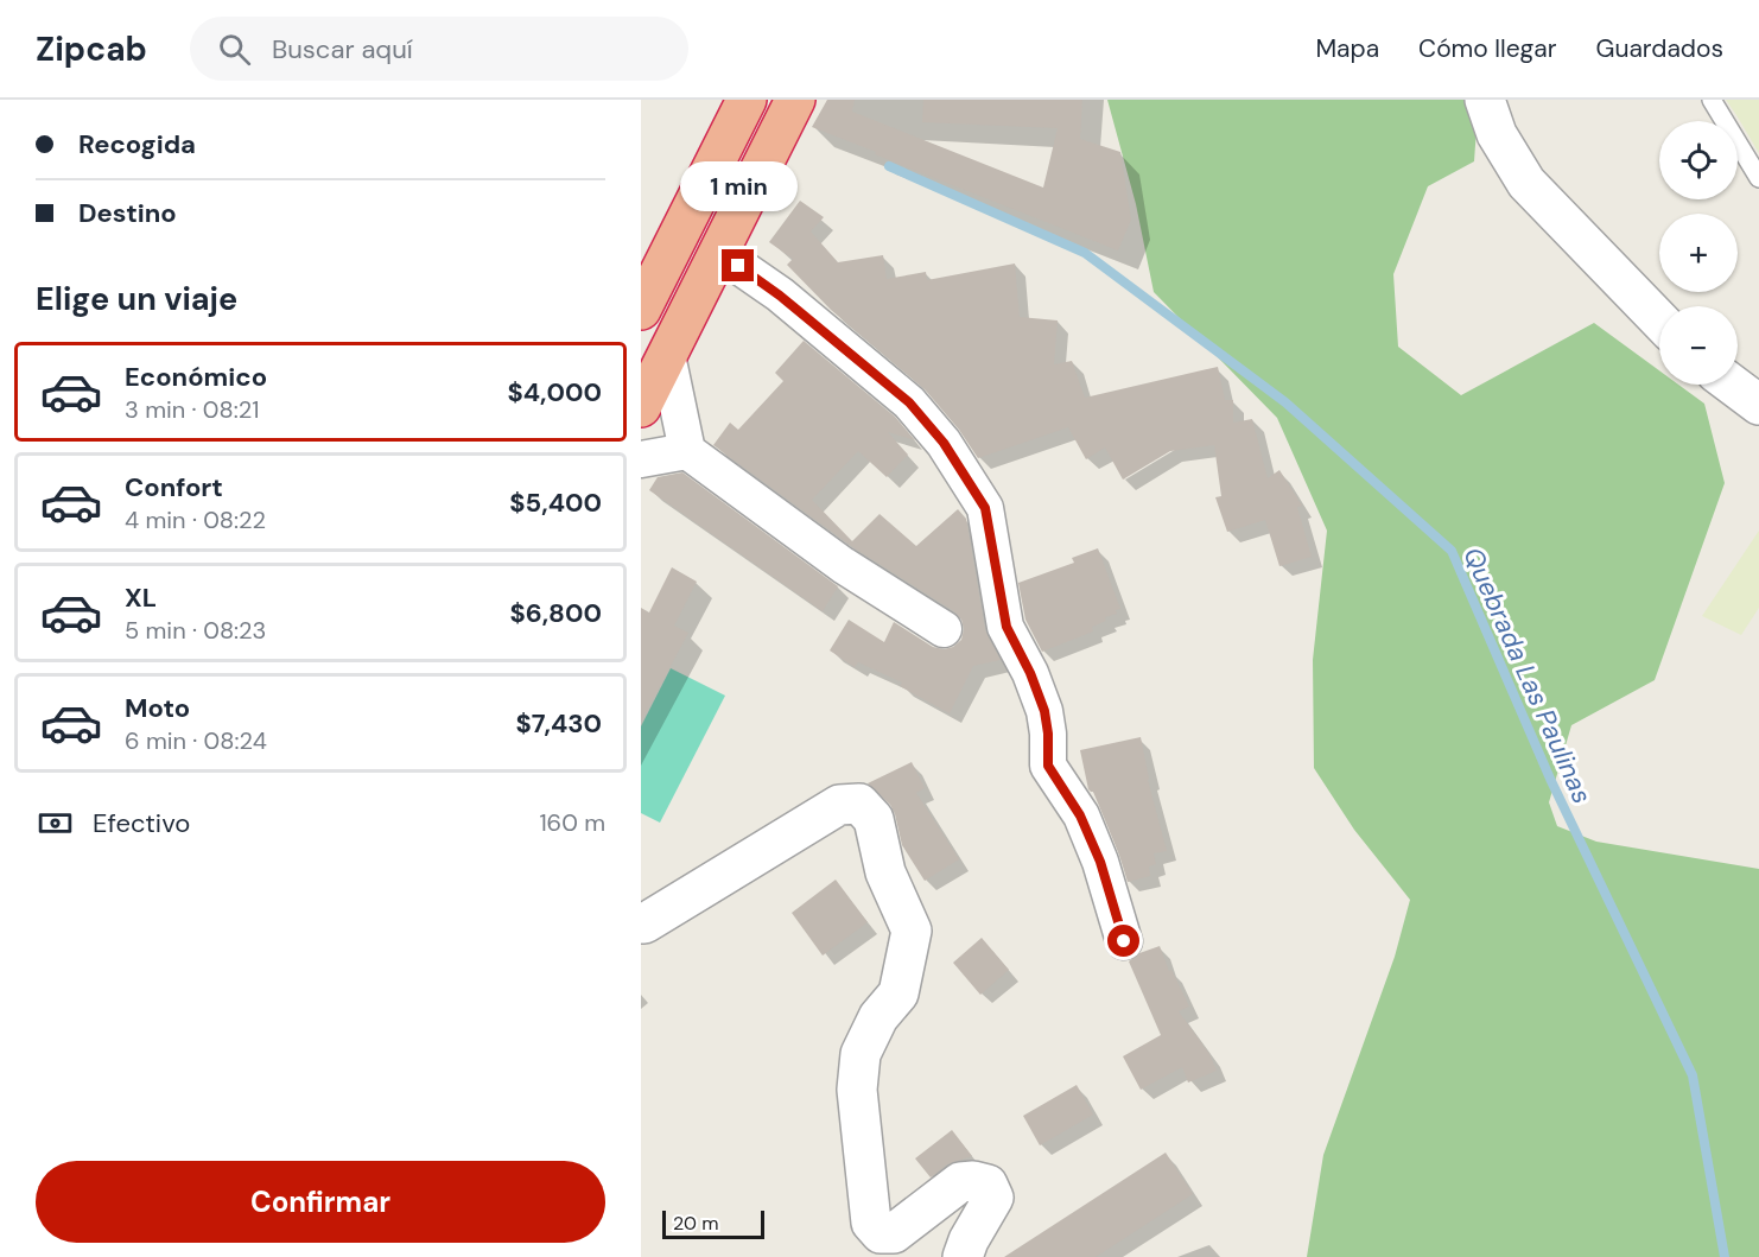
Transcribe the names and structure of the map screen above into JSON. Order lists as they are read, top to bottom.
{
  "water": ["Quebrada Las Paulinas"],
  "scale_bar": "20 m",
  "page": {
    "header": "Zipcab",
    "search": "Buscar aquí",
    "nav": ["Mapa", "Cómo llegar", "Guardados"],
    "banner": ["Recogida", "Destino"],
    "map_buttons": ["+", "−"],
    "bubble": "1 min",
    "heading": "Elige un viaje",
    "list": [
      {
        "name": "Económico",
        "note": "3 min · 08:21",
        "value": "$4,000"
      },
      {
        "name": "Confort",
        "note": "4 min · 08:22",
        "value": "$5,400"
      },
      {
        "name": "XL",
        "note": "5 min · 08:23",
        "value": "$6,800"
      },
      {
        "name": "Moto",
        "note": "6 min · 08:24",
        "value": "$7,430"
      }
    ],
    "pay": ["Efectivo", "160 m"],
    "buttons": "Confirmar",
    "scale": "20 m"
  }
}
